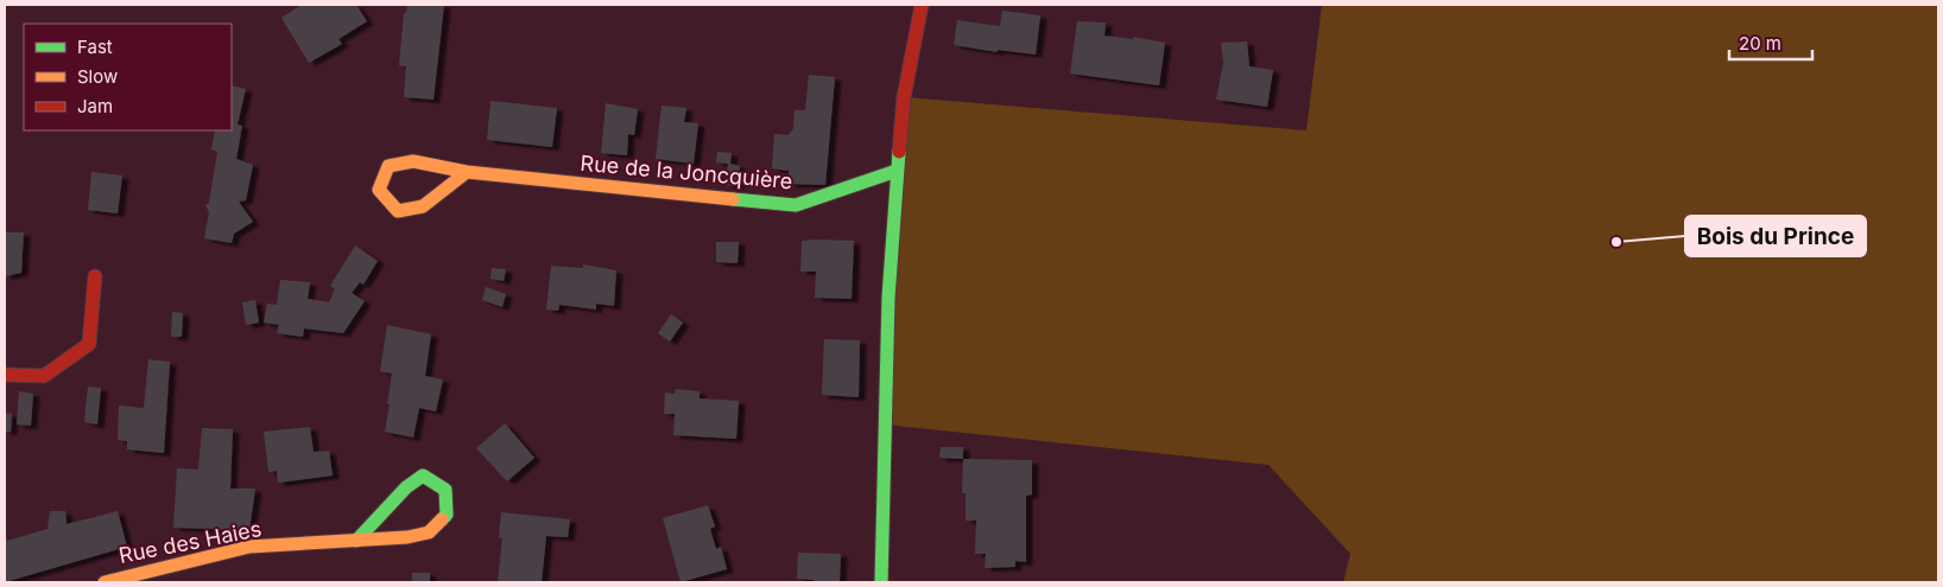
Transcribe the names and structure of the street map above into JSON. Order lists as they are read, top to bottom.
{
  "streets": {
    "street": ["Rue de la Joncquière", "Rue des Haies"]
  },
  "places": ["Bois du Prince"],
  "legend": ["Fast", "Slow", "Jam"],
  "scale_bar": "20 m"
}
